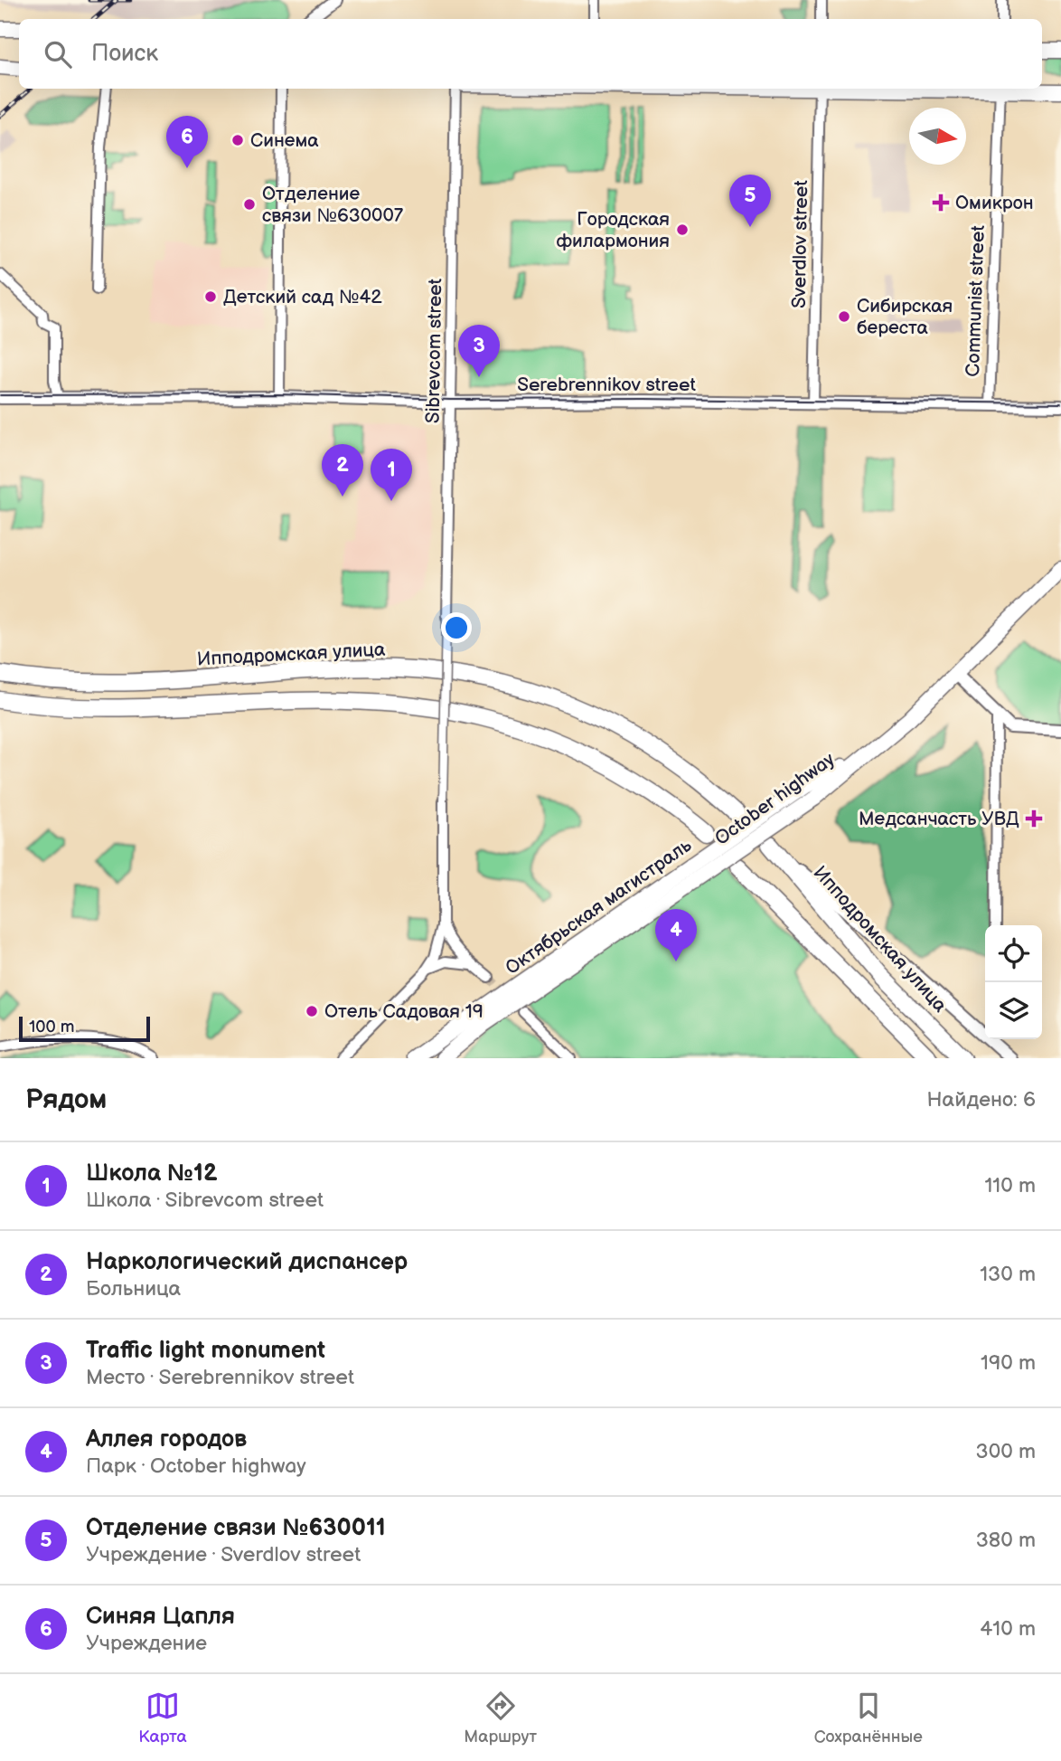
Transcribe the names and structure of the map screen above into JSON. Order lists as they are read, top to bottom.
{
  "streets": {
    "highway": ["Ипподромская улица"],
    "main road": ["October highway"],
    "street": [
      "Sverdlov street",
      "Communist street",
      "Sibrevcom street",
      "Serebrennikov street"
    ]
  },
  "crossings": [
    ["Sverdlov street", "Serebrennikov street"],
    ["Communist street", "Serebrennikov street"],
    ["Sibrevcom street", "Serebrennikov street"]
  ],
  "places": {
    "other": [
      "Синема",
      "Отделение связи №630007",
      "Городская филармония",
      "Детский сад №42",
      "Сибирская береста",
      "Отель Садовая 19"
    ],
    "health": ["Омикрон", "Медсанчасть УВД"]
  },
  "scale_bar": "100 m",
  "north": "right",
  "page": {
    "search": "Поиск",
    "pins": [
      "6",
      "5",
      "3",
      "2",
      "1",
      "4"
    ],
    "scale": "100 m",
    "heading": ["Рядом", "Найдено: 6"],
    "list": [
      {
        "mark": "1",
        "name": "Школа №12",
        "note": "Школа · Sibrevcom street",
        "value": "110 m"
      },
      {
        "mark": "2",
        "name": "Наркологический диспансер",
        "note": "Больница",
        "value": "130 m"
      },
      {
        "mark": "3",
        "name": "Traffic light monument",
        "note": "Место · Serebrennikov street",
        "value": "190 m"
      },
      {
        "mark": "4",
        "name": "Аллея городов",
        "note": "Парк · October highway",
        "value": "300 m"
      },
      {
        "mark": "5",
        "name": "Отделение связи №630011",
        "note": "Учреждение · Sverdlov street",
        "value": "380 m"
      },
      {
        "mark": "6",
        "name": "Синяя Цапля",
        "note": "Учреждение",
        "value": "410 m"
      }
    ],
    "nav": ["Карта", "Маршрут", "Сохранённые"]
  }
}
